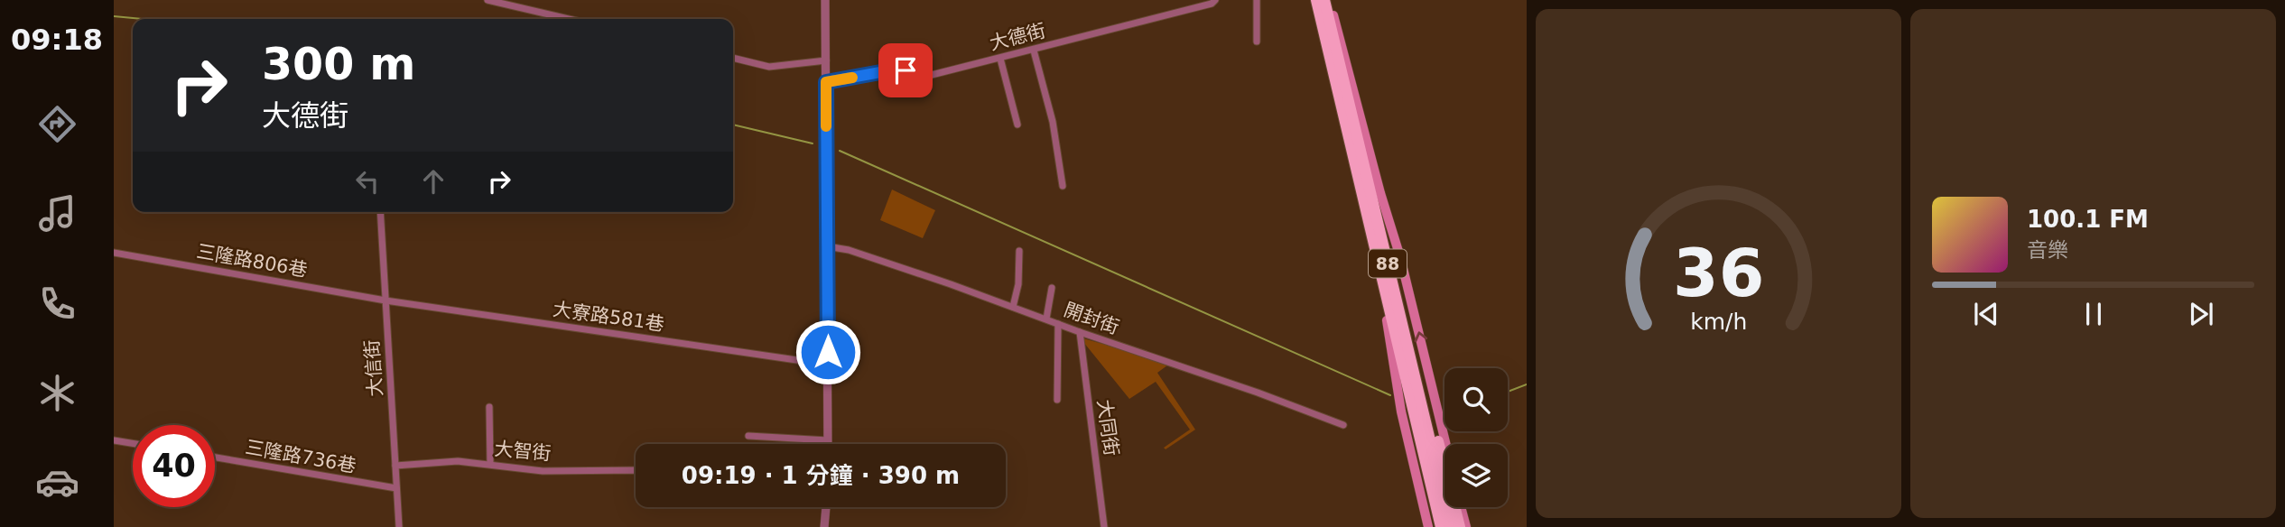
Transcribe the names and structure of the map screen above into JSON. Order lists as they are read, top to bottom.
{
  "streets": {
    "highway": ["88"],
    "street": [
      "大德街",
      "三隆路806巷",
      "大寮路581巷",
      "開封街",
      "大信街",
      "大同街",
      "大智街",
      "三隆路736巷"
    ]
  },
  "crossings": [
    ["三隆路806巷", "大寮路581巷"],
    ["三隆路806巷", "大信街"],
    ["大寮路581巷", "大信街"],
    ["開封街", "大同街"],
    ["大信街", "大智街"],
    ["大信街", "三隆路736巷"]
  ],
  "page": {
    "tabs": "09:18",
    "turn": ["300 m", "大德街"],
    "song": ["100.1 FM", "音樂"],
    "limit": "40",
    "trip": "09:19 · 1 分鐘 · 390 m",
    "gauge": ["36", "km/h"]
  }
}
